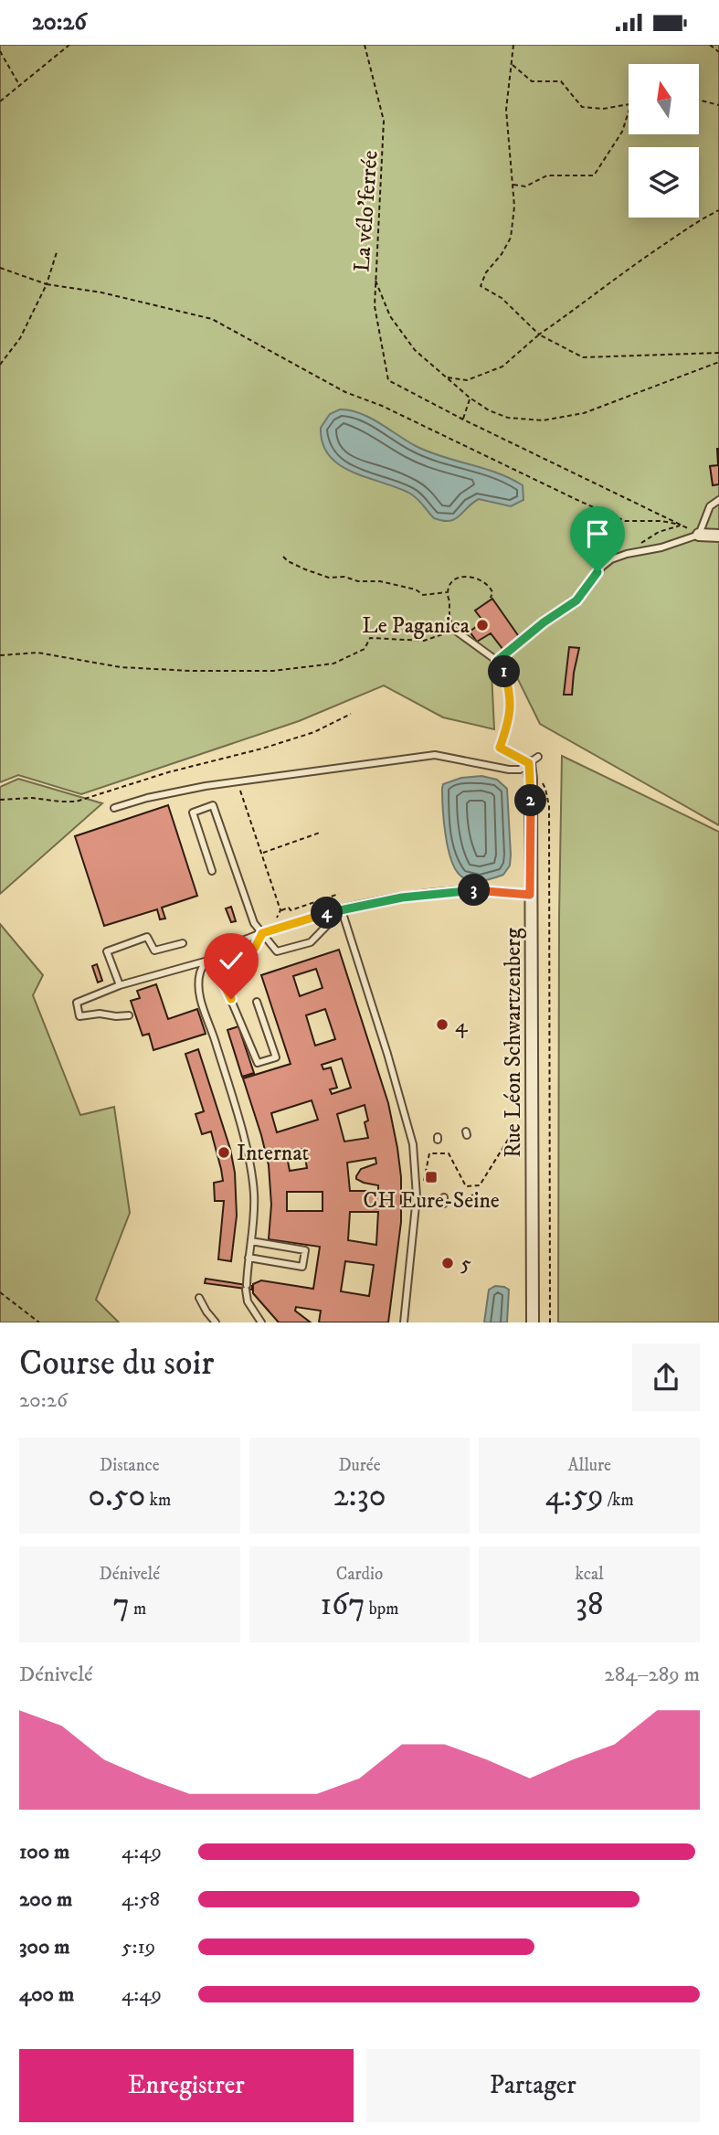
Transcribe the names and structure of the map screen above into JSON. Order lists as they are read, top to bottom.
{
  "streets": {
    "street": ["Rue Léon Schwartzenberg"],
    "path": ["La vélo'ferrée"]
  },
  "places": {
    "other": [
      "Le Paganica",
      "4",
      "Internat",
      "5"
    ],
    "transit": ["CH Eure-Seine"]
  },
  "north": "top",
  "page": {
    "status": "20:26",
    "pins": [
      "1",
      "2",
      "3",
      "4"
    ],
    "heading": ["Course du soir", "20:26"],
    "stats": [
      ["Distance", "0.50 km"],
      ["Durée", "2:30"],
      ["Allure", "4:59 /km"],
      ["Dénivelé", "7 m"],
      ["Cardio", "167 bpm"],
      ["kcal", "38"]
    ],
    "chart": ["Dénivelé", "284–289 m"],
    "list": [
      {
        "name": "100 m",
        "note": "4:49"
      },
      {
        "name": "200 m",
        "note": "4:58"
      },
      {
        "name": "300 m",
        "note": "5:19"
      },
      {
        "name": "400 m",
        "note": "4:49"
      }
    ],
    "buttons": ["Enregistrer", "Partager"]
  }
}
